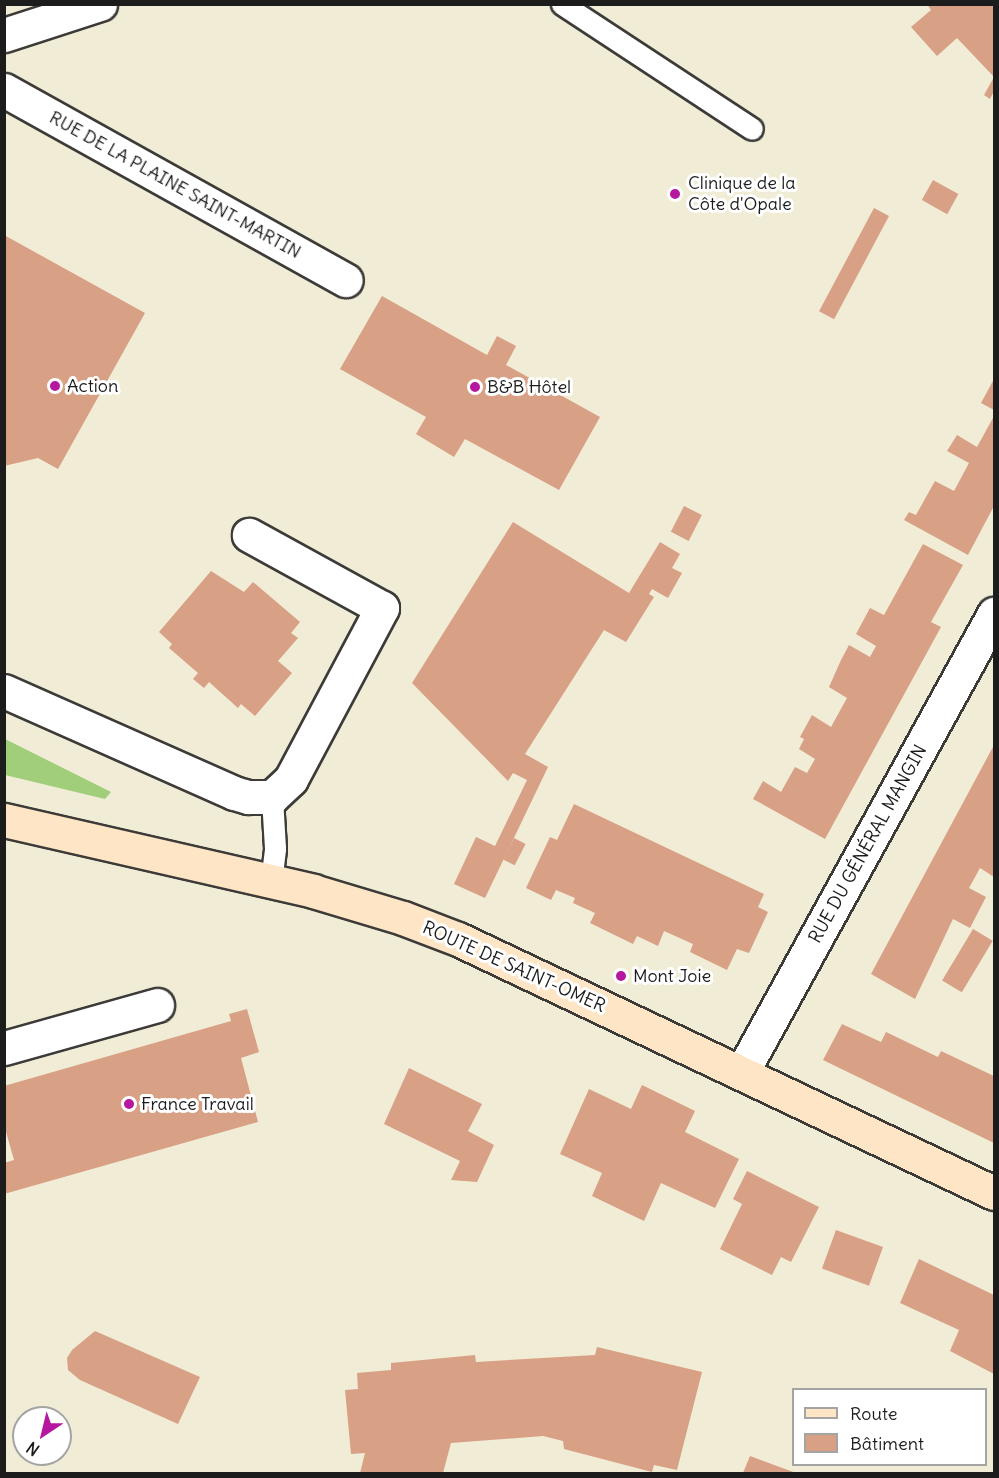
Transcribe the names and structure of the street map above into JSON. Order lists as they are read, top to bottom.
{
  "streets": {
    "main road": ["ROUTE DE SAINT-OMER"],
    "street": ["RUE DE LA PLAINE SAINT-MARTIN", "RUE DU GÉNÉRAL MANGIN"]
  },
  "crossings": [
    ["RUE DU GÉNÉRAL MANGIN", "ROUTE DE SAINT-OMER"]
  ],
  "places": [
    "Clinique de la Côte d'Opale",
    "Action",
    "B&B Hôtel",
    "Mont Joie",
    "France Travail"
  ],
  "legend": ["Route", "Bâtiment"],
  "north": "bottom left"
}
